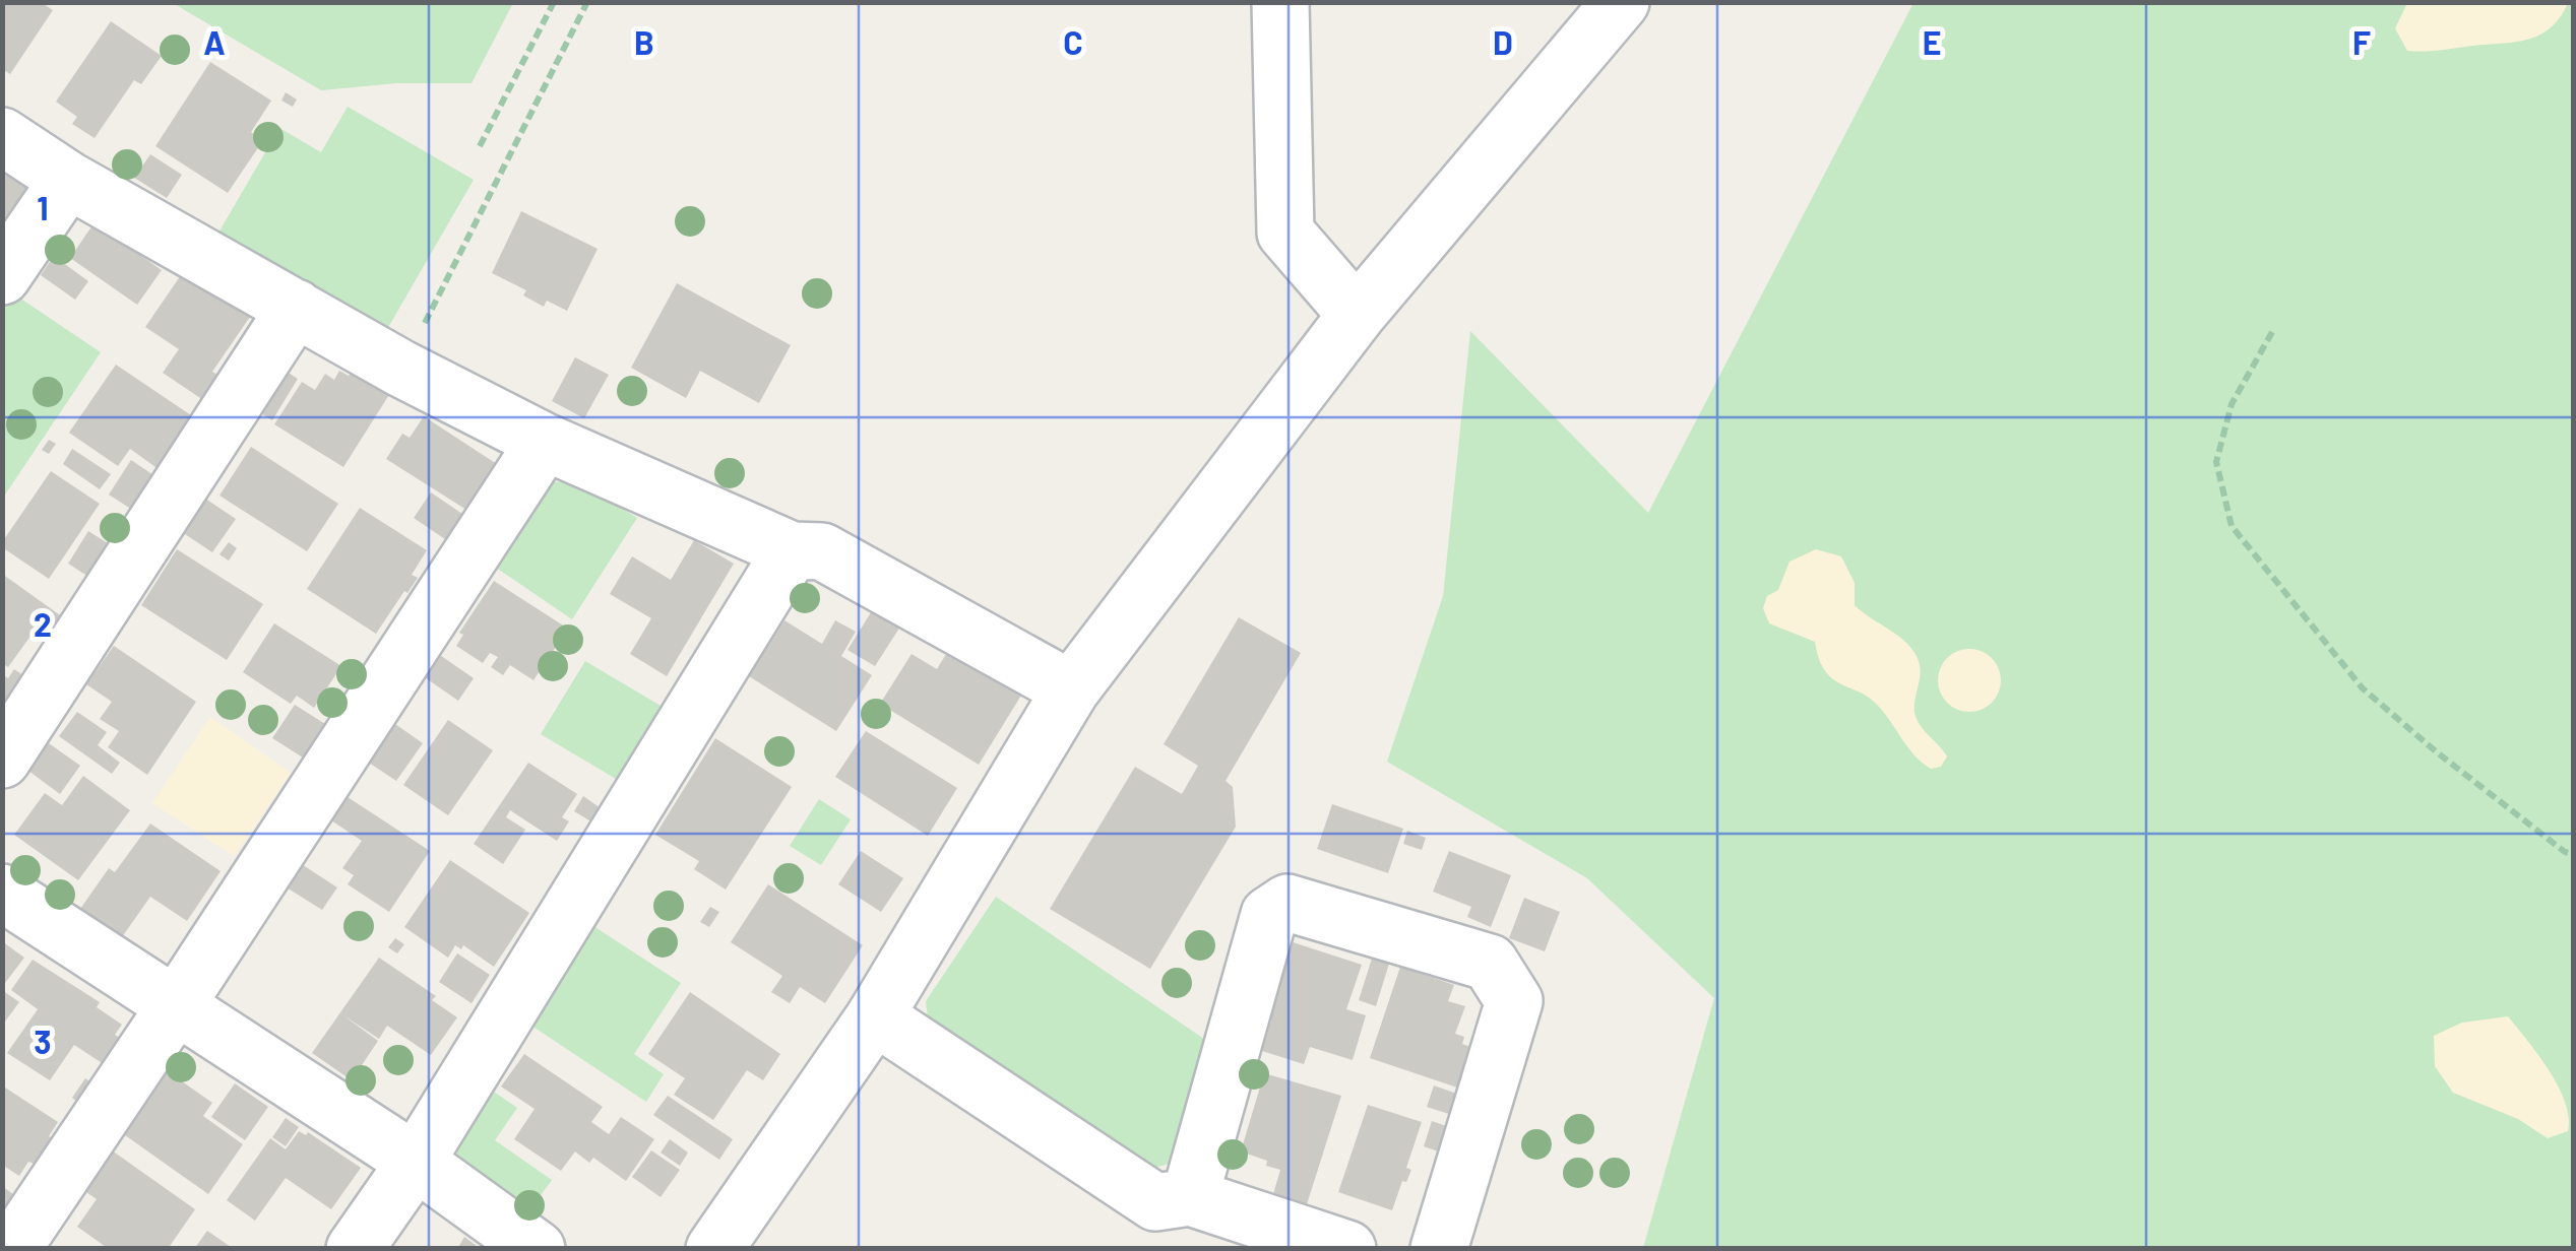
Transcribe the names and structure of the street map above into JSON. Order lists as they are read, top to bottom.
{
  "grid": {
    "columns": [
      "A",
      "B",
      "C",
      "D",
      "E",
      "F"
    ],
    "rows": ["1", "2", "3"]
  }
}
